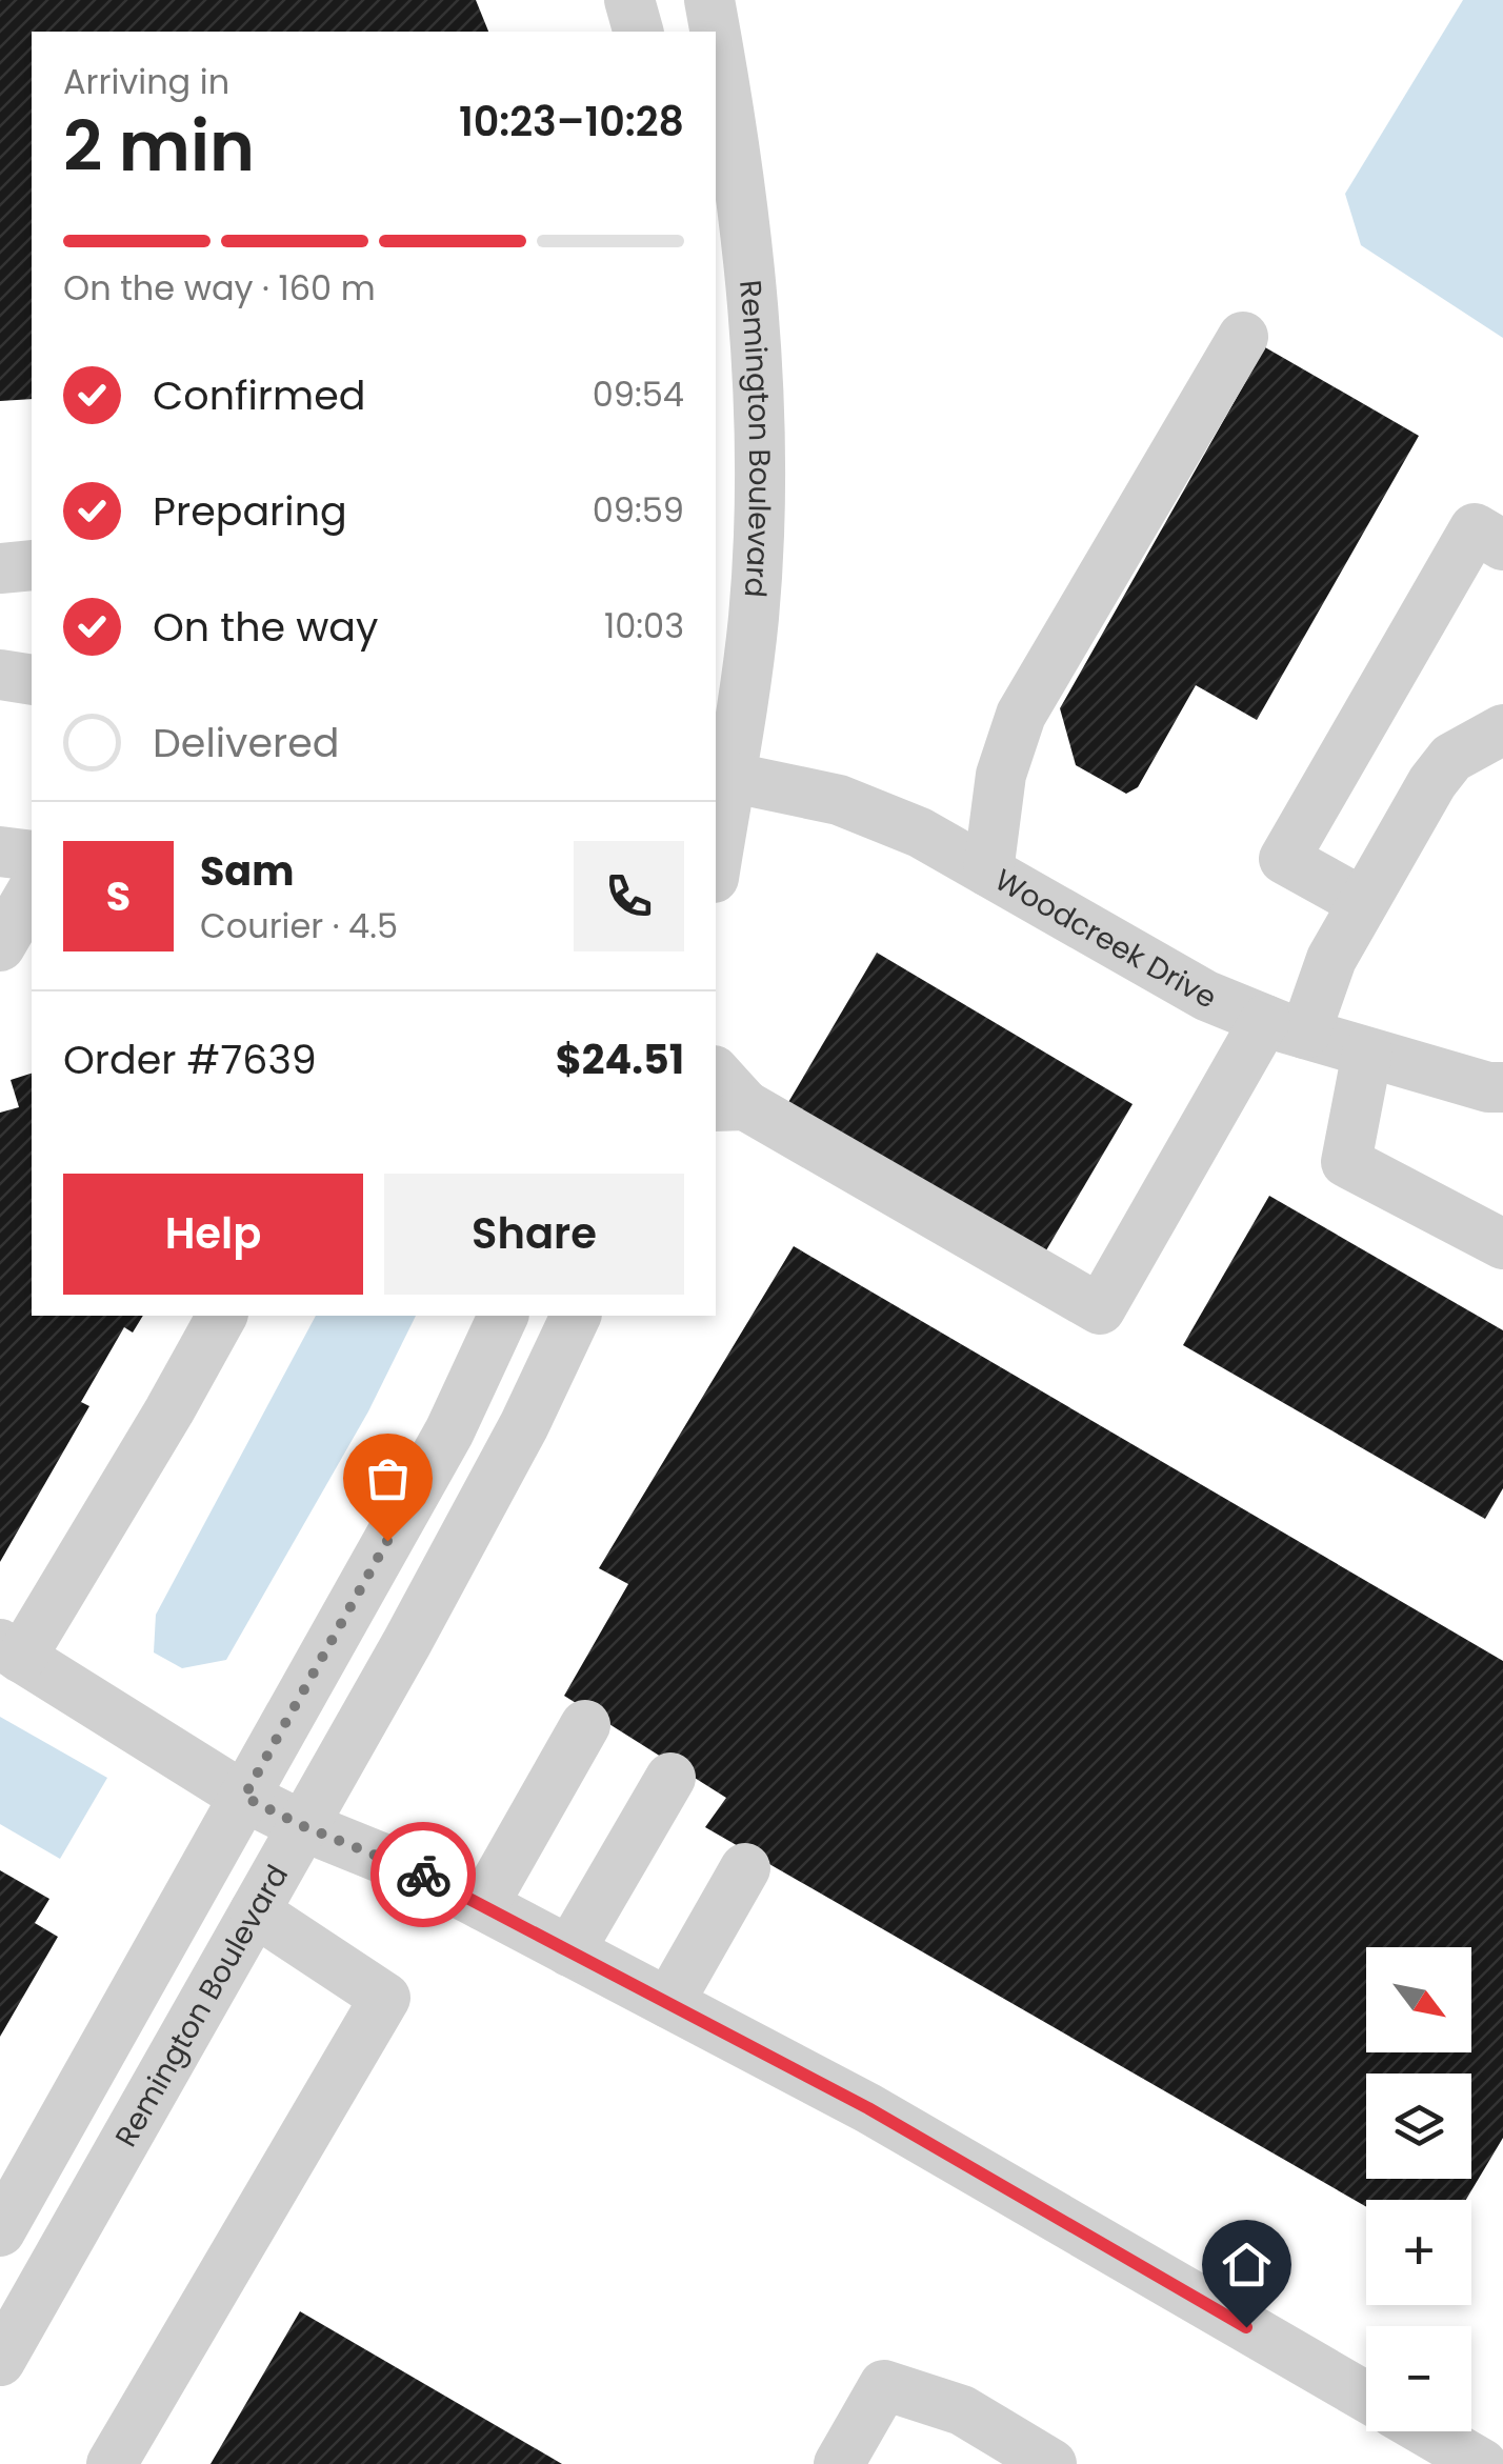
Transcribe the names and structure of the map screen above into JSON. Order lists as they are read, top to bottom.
{
  "streets": {
    "street": ["Remington Boulevard", "Woodcreek Drive"]
  },
  "crossings": [
    ["Remington Boulevard", "Woodcreek Drive"]
  ],
  "north": "bottom right",
  "page": {
    "heading": ["2 min", "Arriving in", "10:23–10:28"],
    "panel": [
      "Sam",
      "Courier · 4.5",
      "Order #7639",
      "$24.51"
    ],
    "bar": "On the way · 160 m",
    "list": [
      ["Confirmed", "09:54"],
      ["Preparing", "09:59"],
      ["On the way", "10:03"],
      "Delivered"
    ],
    "round": "S",
    "buttons": ["Help", "Share"],
    "map_buttons": ["+", "−"]
  }
}
